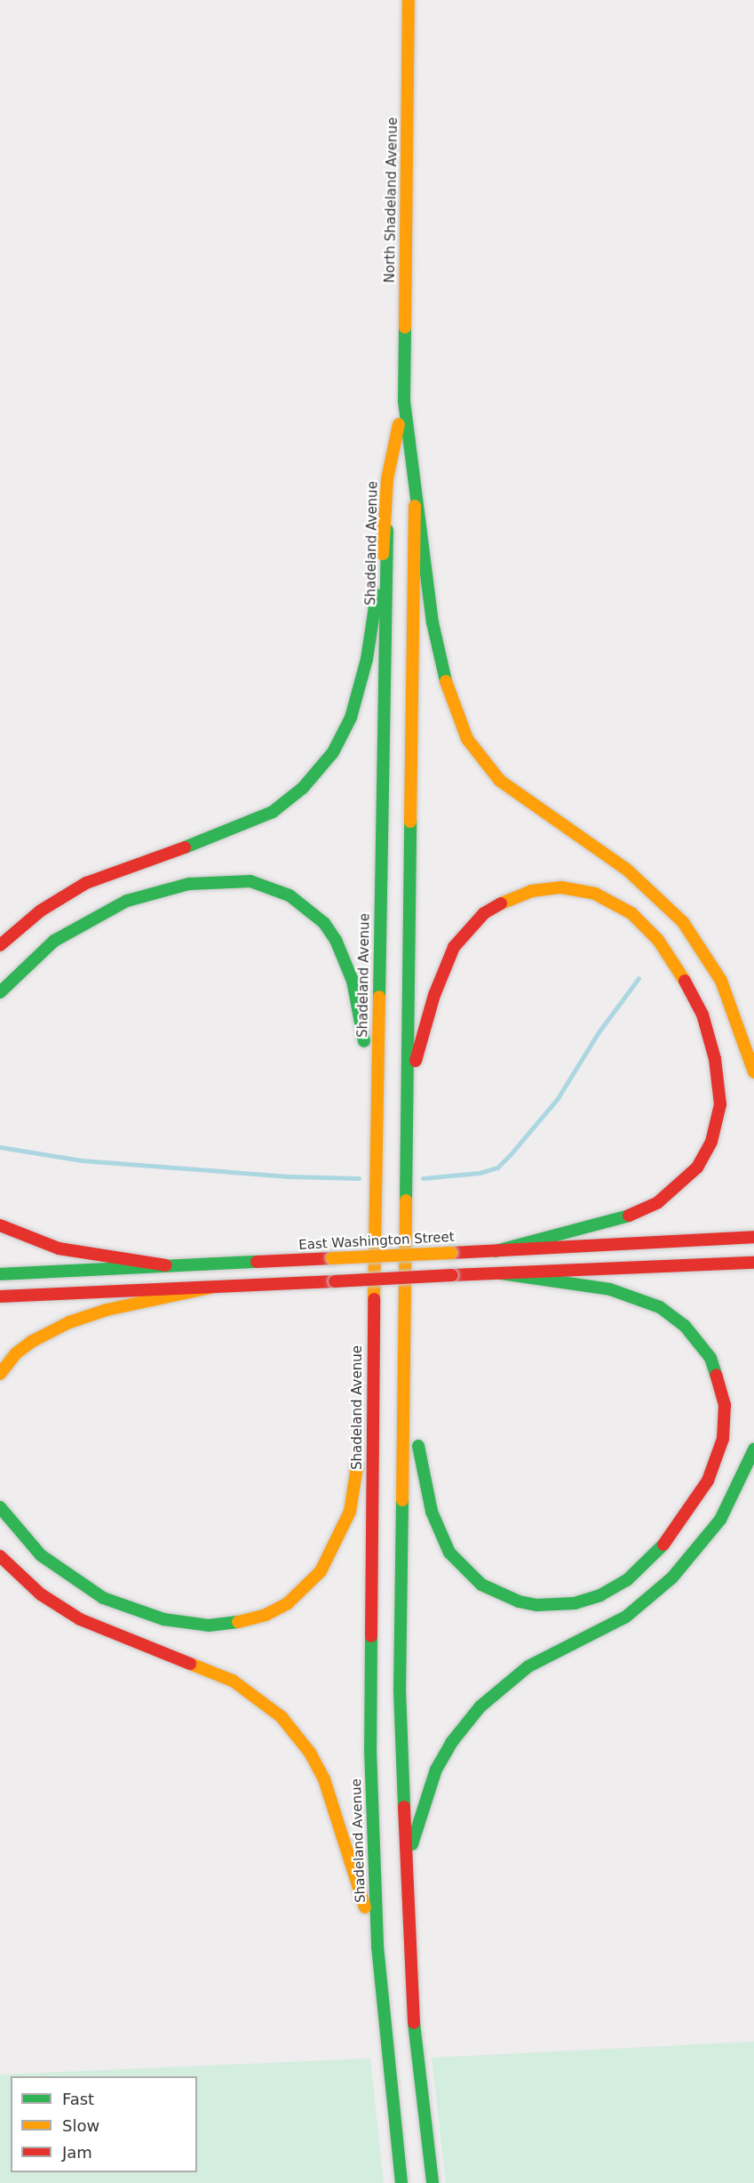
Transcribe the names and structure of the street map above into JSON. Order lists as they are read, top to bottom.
{
  "streets": {
    "main road": ["North Shadeland Avenue", "Shadeland Avenue", "East Washington Street"]
  },
  "crossings": [
    ["North Shadeland Avenue", "Shadeland Avenue"]
  ],
  "legend": ["Fast", "Slow", "Jam"]
}
